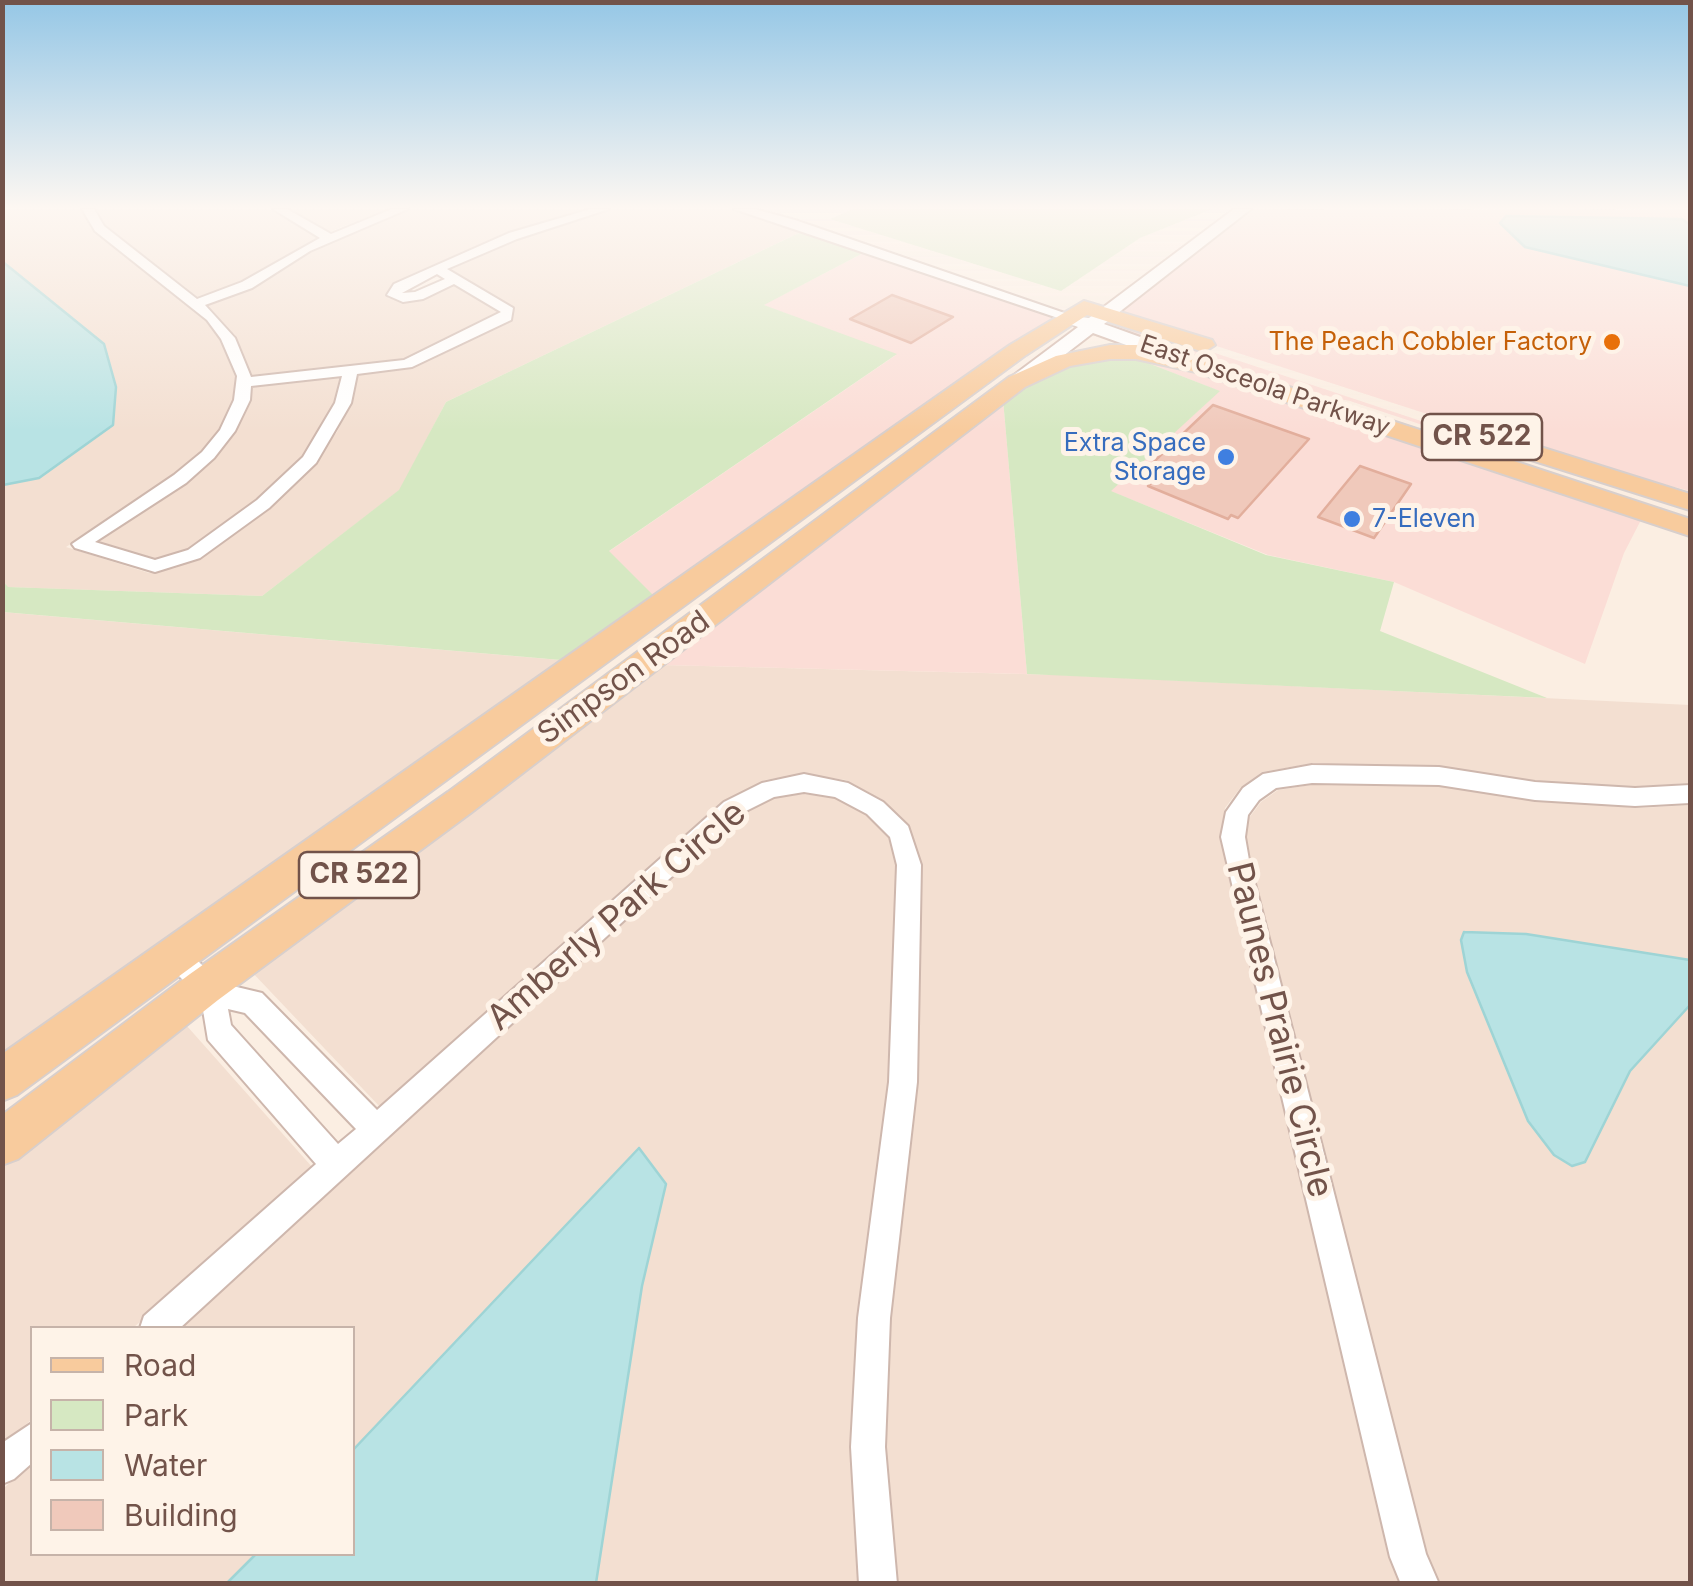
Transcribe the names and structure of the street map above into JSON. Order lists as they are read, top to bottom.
{
  "streets": {
    "main road": ["East Osceola Parkway", "CR 522", "Simpson Road"],
    "street": ["Amberly Park Circle", "Paunes Prairie Circle"]
  },
  "crossings": [
    ["East Osceola Parkway", "CR 522"],
    ["East Osceola Parkway", "Simpson Road"],
    ["CR 522", "Simpson Road"]
  ],
  "places": ["The Peach Cobbler Factory", "Extra Space Storage", "7-Eleven"],
  "legend": [
    "Road",
    "Park",
    "Water",
    "Building"
  ]
}
